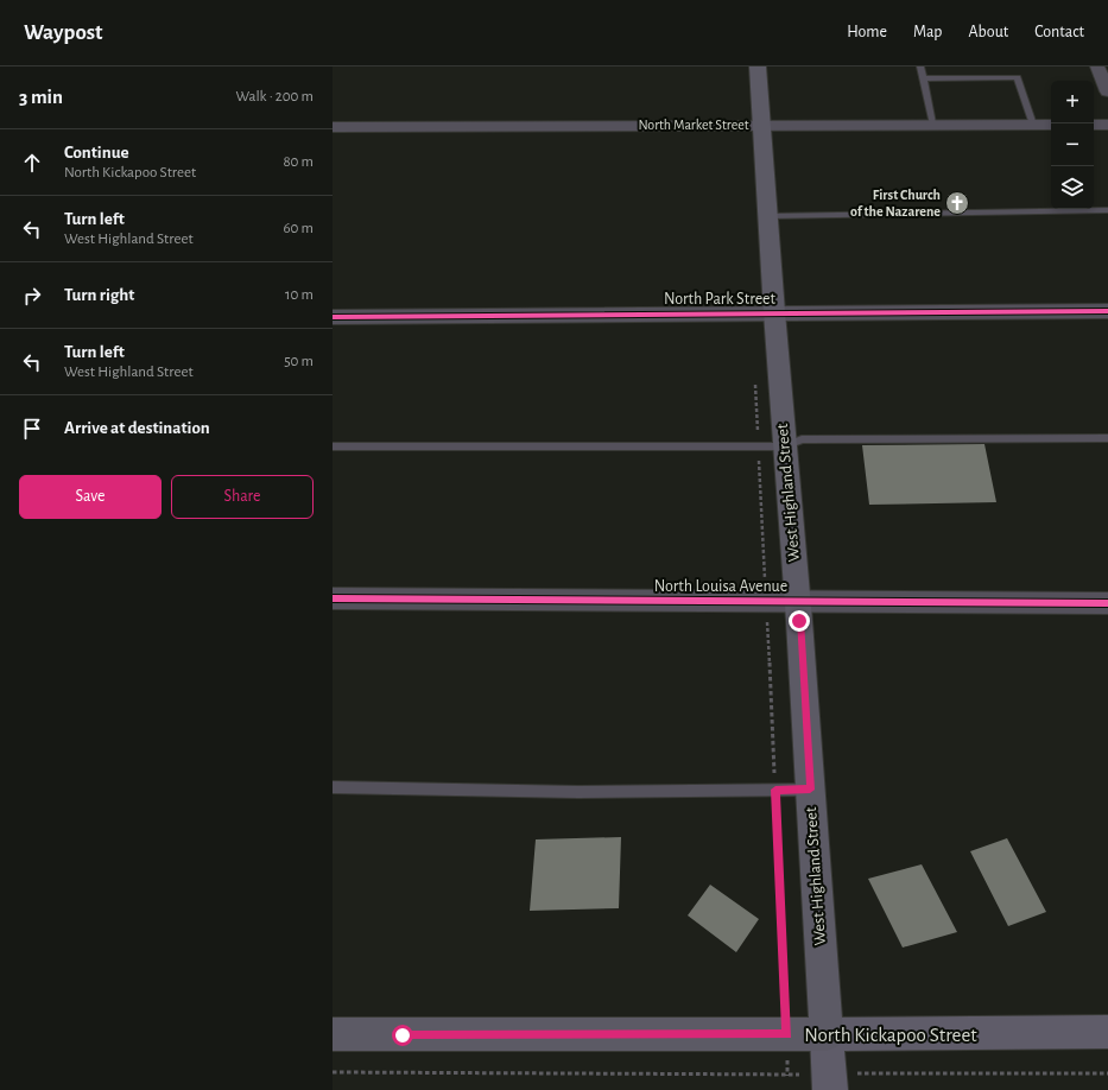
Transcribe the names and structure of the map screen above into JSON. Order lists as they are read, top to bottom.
{
  "streets": {
    "main road": ["West Highland Street", "North Kickapoo Street"],
    "street": ["North Market Street", "North Park Street", "North Louisa Avenue"]
  },
  "crossings": [
    ["North Market Street", "West Highland Street"],
    ["North Park Street", "West Highland Street"],
    ["West Highland Street", "North Louisa Avenue"],
    ["West Highland Street", "North Kickapoo Street"]
  ],
  "places": {
    "church": ["First Church of the Nazarene"]
  },
  "page": {
    "header": "Waypost",
    "nav": [
      "Home",
      "Map",
      "About",
      "Contact"
    ],
    "heading": ["3 min", "Walk · 200 m"],
    "map_buttons": ["+", "−"],
    "list": [
      ["Continue", "North Kickapoo Street", "80 m"],
      ["Turn left", "West Highland Street", "60 m"],
      ["Turn right", "10 m"],
      ["Turn left", "West Highland Street", "50 m"],
      "Arrive at destination"
    ],
    "buttons": ["Save", "Share"]
  }
}
